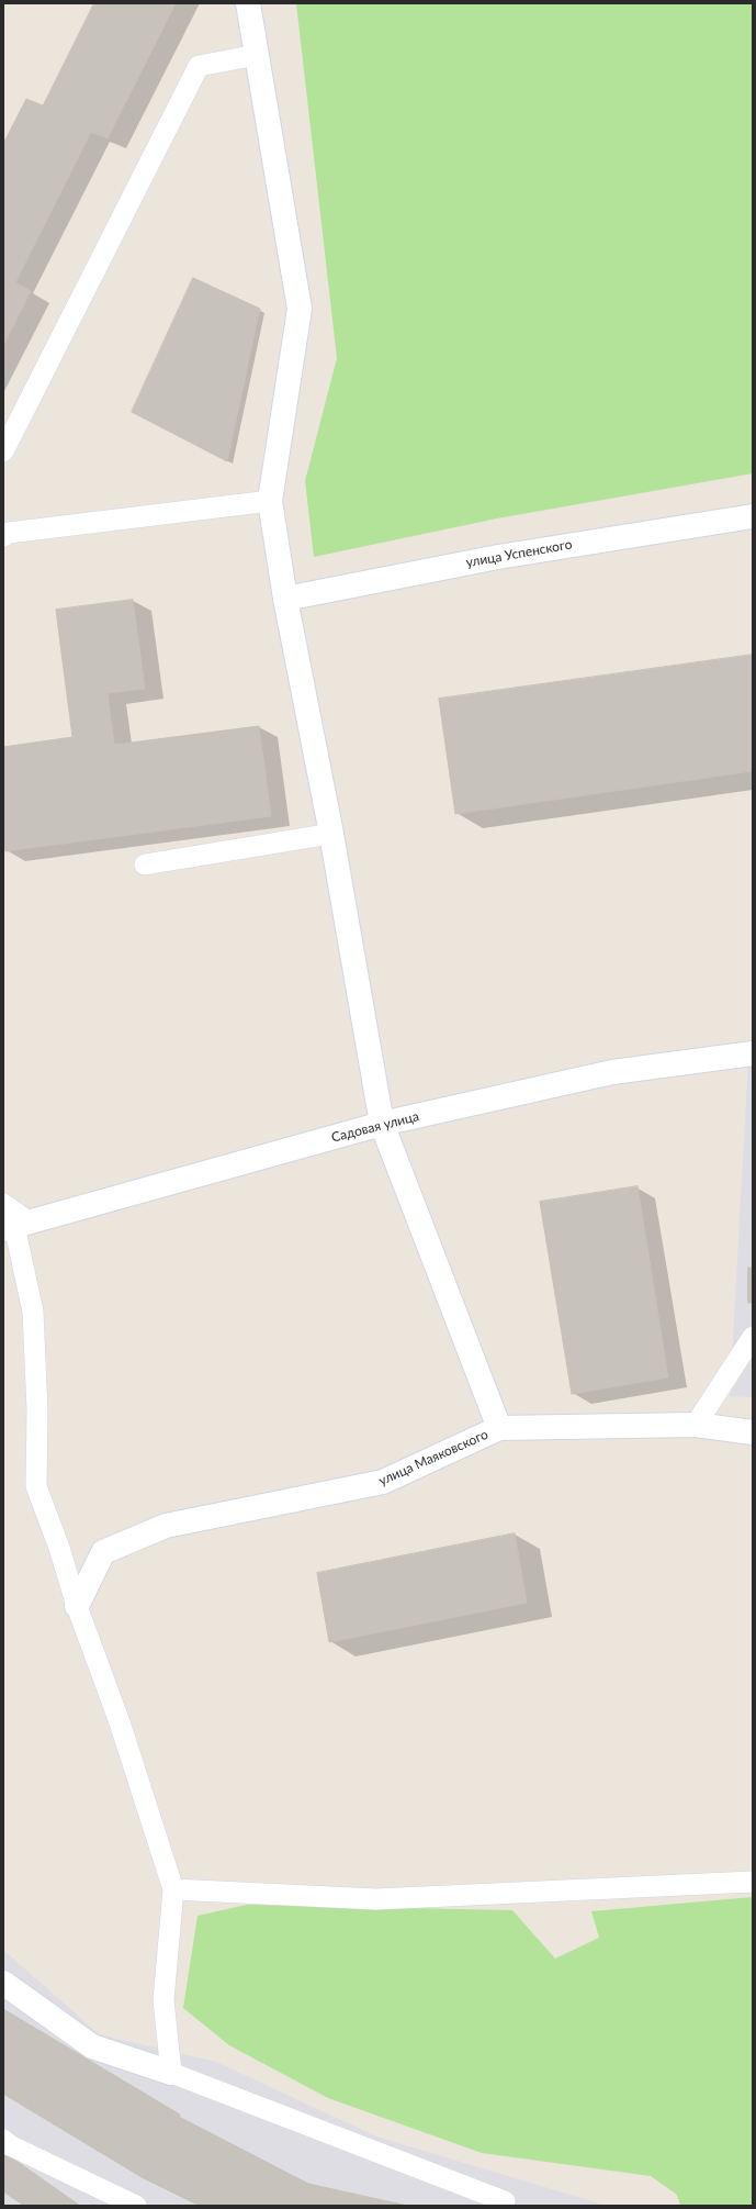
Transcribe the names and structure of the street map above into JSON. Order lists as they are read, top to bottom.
{
  "streets": {
    "street": ["улица Успенского", "Садовая улица", "улица Маяковского"]
  }
}
